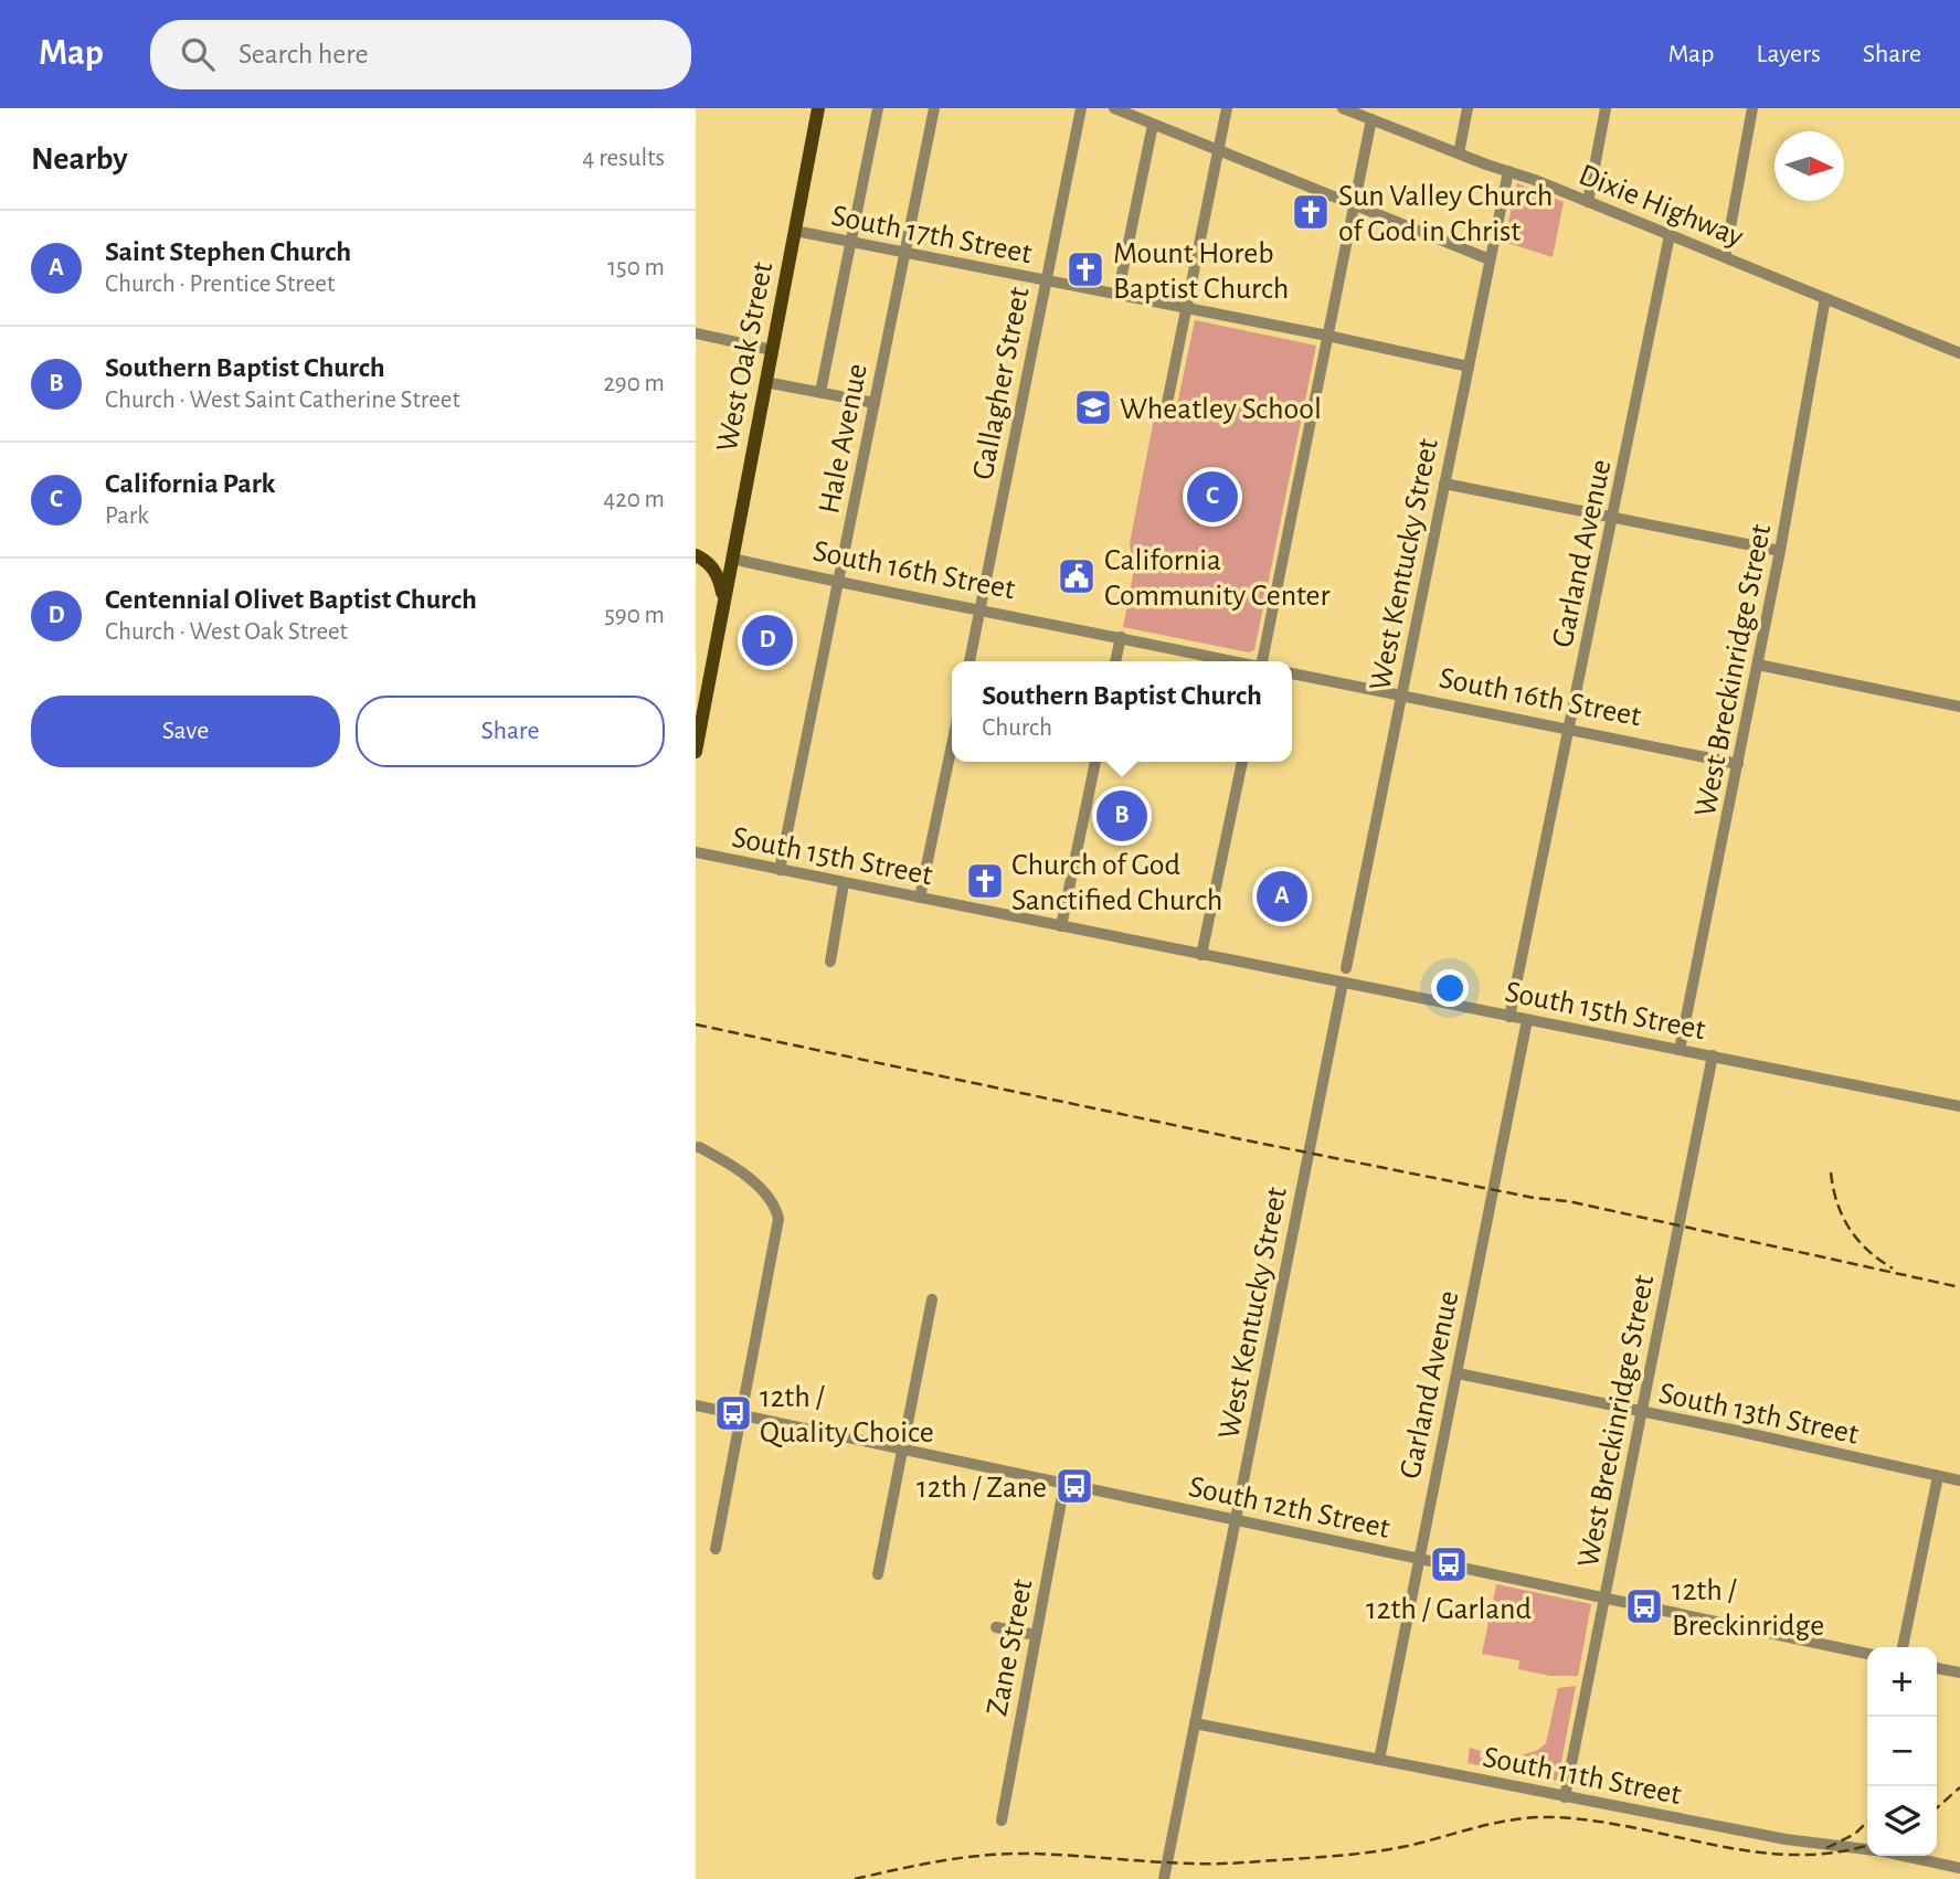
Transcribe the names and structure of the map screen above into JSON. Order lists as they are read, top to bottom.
{
  "streets": {
    "main road": ["West Oak Street", "South 16th Street"],
    "street": [
      "Dixie Highway",
      "South 17th Street",
      "Gallagher Street",
      "Hale Avenue",
      "Garland Avenue",
      "West Kentucky Street",
      "West Breckinridge Street",
      "South 15th Street",
      "South 13th Street",
      "South 12th Street",
      "Zane Street",
      "South 11th Street"
    ]
  },
  "crossings": [
    ["Dixie Highway", "Garland Avenue"],
    ["Dixie Highway", "West Kentucky Street"],
    ["Dixie Highway", "West Breckinridge Street"],
    ["South 17th Street", "West Oak Street"],
    ["South 17th Street", "Gallagher Street"],
    ["South 17th Street", "Hale Avenue"],
    ["South 17th Street", "West Kentucky Street"],
    ["West Oak Street", "South 16th Street"],
    ["Gallagher Street", "South 16th Street"],
    ["Hale Avenue", "South 16th Street"],
    ["Hale Avenue", "South 15th Street"],
    ["Garland Avenue", "South 16th Street"],
    ["Garland Avenue", "South 15th Street"],
    ["Garland Avenue", "South 13th Street"],
    ["Garland Avenue", "South 12th Street"],
    ["Garland Avenue", "South 11th Street"],
    ["West Kentucky Street", "South 16th Street"],
    ["West Kentucky Street", "South 15th Street"],
    ["West Kentucky Street", "South 12th Street"],
    ["West Kentucky Street", "South 11th Street"],
    ["South 16th Street", "West Breckinridge Street"],
    ["West Breckinridge Street", "South 15th Street"],
    ["West Breckinridge Street", "South 13th Street"],
    ["West Breckinridge Street", "South 12th Street"],
    ["West Breckinridge Street", "South 11th Street"],
    ["South 12th Street", "Zane Street"]
  ],
  "places": {
    "church": ["Sun Valley Church of God in Christ", "Mount Horeb Baptist Church", "Church of God Sanctified Church"],
    "school or university": ["Wheatley School"],
    "public building": ["California Community Center"],
    "bus stop": [
      "12th / Quality Choice",
      "12th / Zane",
      "12th / Garland",
      "12th / Breckinridge"
    ]
  },
  "north": "right",
  "page": {
    "header": "Map",
    "search": "Search here",
    "nav": ["Map", "Layers", "Share"],
    "heading": ["Nearby", "4 results"],
    "list": [
      {
        "mark": "A",
        "name": "Saint Stephen Church",
        "note": "Church · Prentice Street",
        "value": "150 m"
      },
      {
        "mark": "B",
        "name": "Southern Baptist Church",
        "note": "Church · West Saint Catherine Street",
        "value": "290 m"
      },
      {
        "mark": "C",
        "name": "California Park",
        "note": "Park",
        "value": "420 m"
      },
      {
        "mark": "D",
        "name": "Centennial Olivet Baptist Church",
        "note": "Church · West Oak Street",
        "value": "590 m"
      }
    ],
    "pins": [
      "C",
      "D",
      "B",
      "A"
    ],
    "popup": ["Southern Baptist Church", "Church"],
    "buttons": ["Save", "Share"],
    "map_buttons": ["+", "−"]
  }
}
